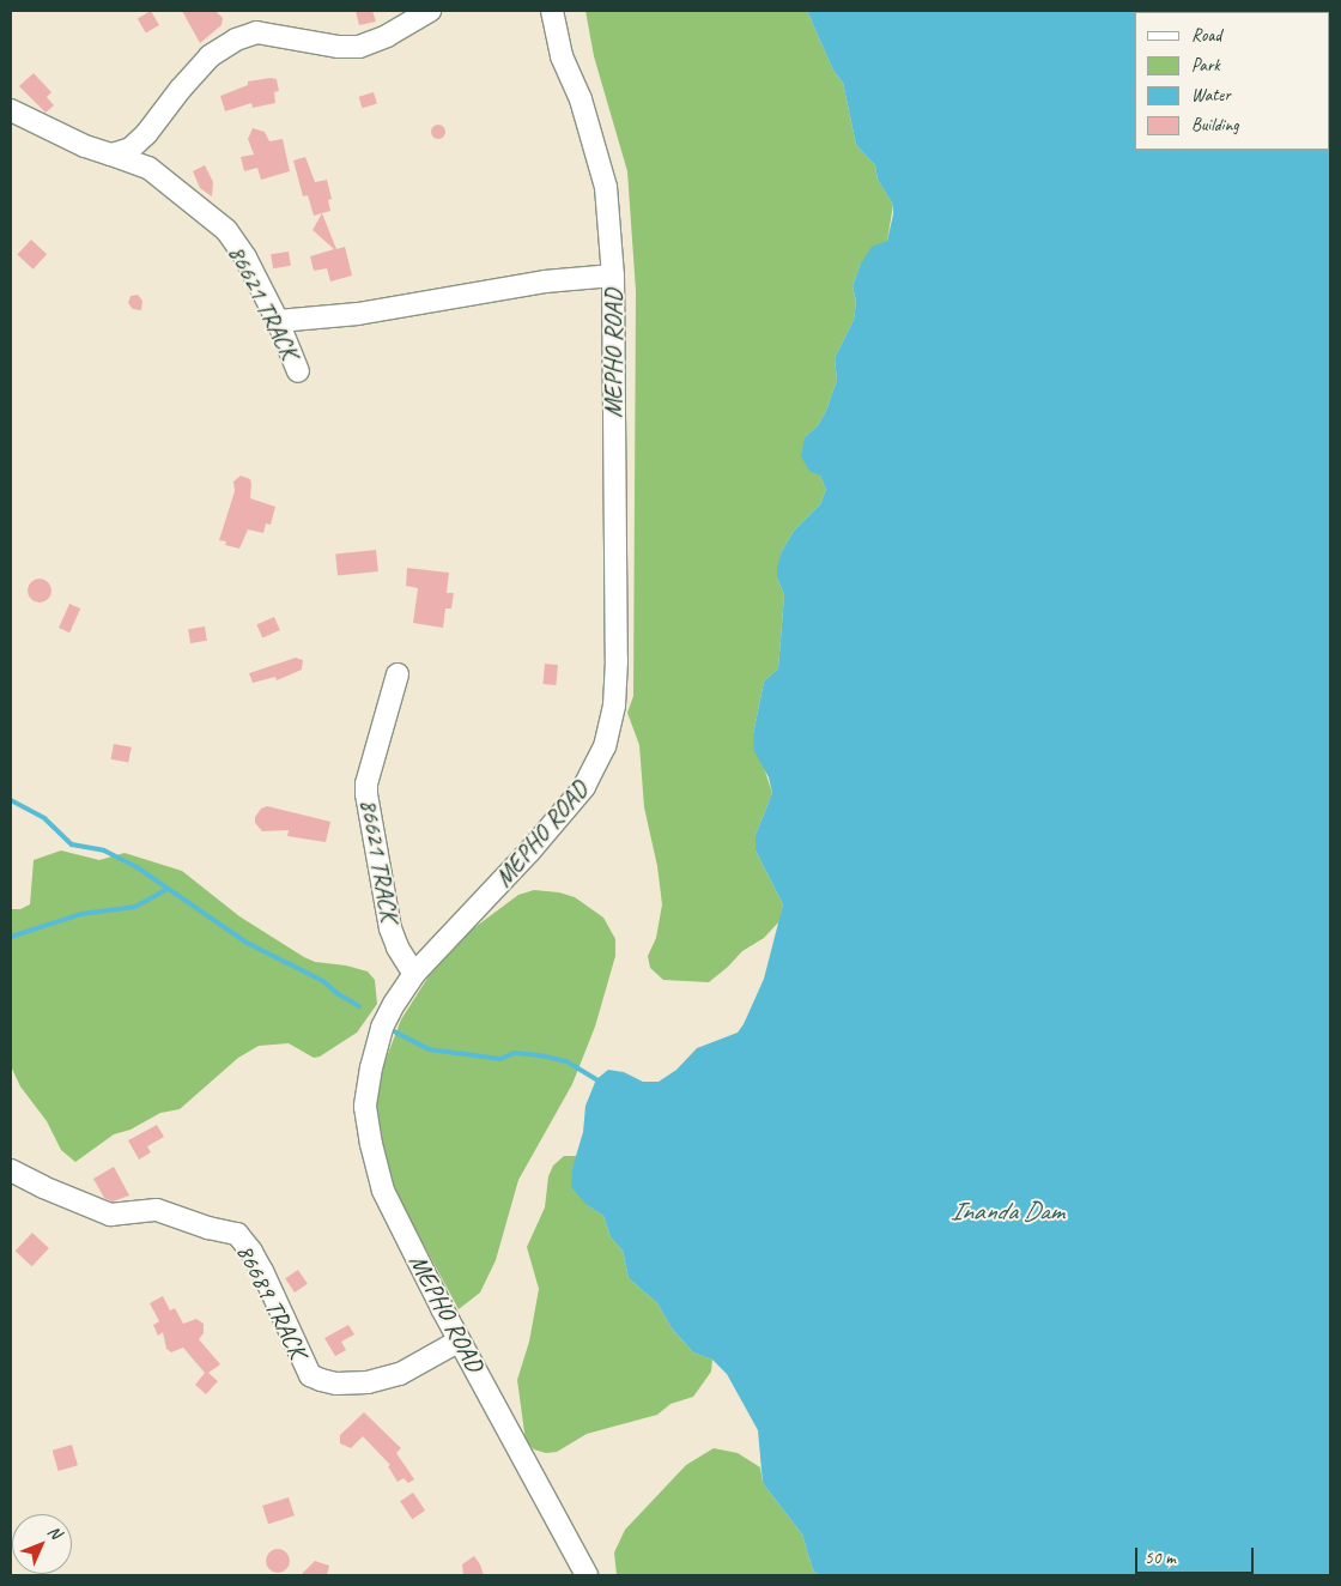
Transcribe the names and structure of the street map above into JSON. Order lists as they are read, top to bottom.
{
  "streets": {
    "street": ["86621 TRACK", "MEPHO ROAD", "86689 TRACK"]
  },
  "crossings": [
    ["86621 TRACK", "MEPHO ROAD"],
    ["MEPHO ROAD", "86689 TRACK"]
  ],
  "water": ["Inanda Dam"],
  "legend": [
    "Road",
    "Park",
    "Water",
    "Building"
  ],
  "scale_bar": "50 m",
  "north": "top right"
}
